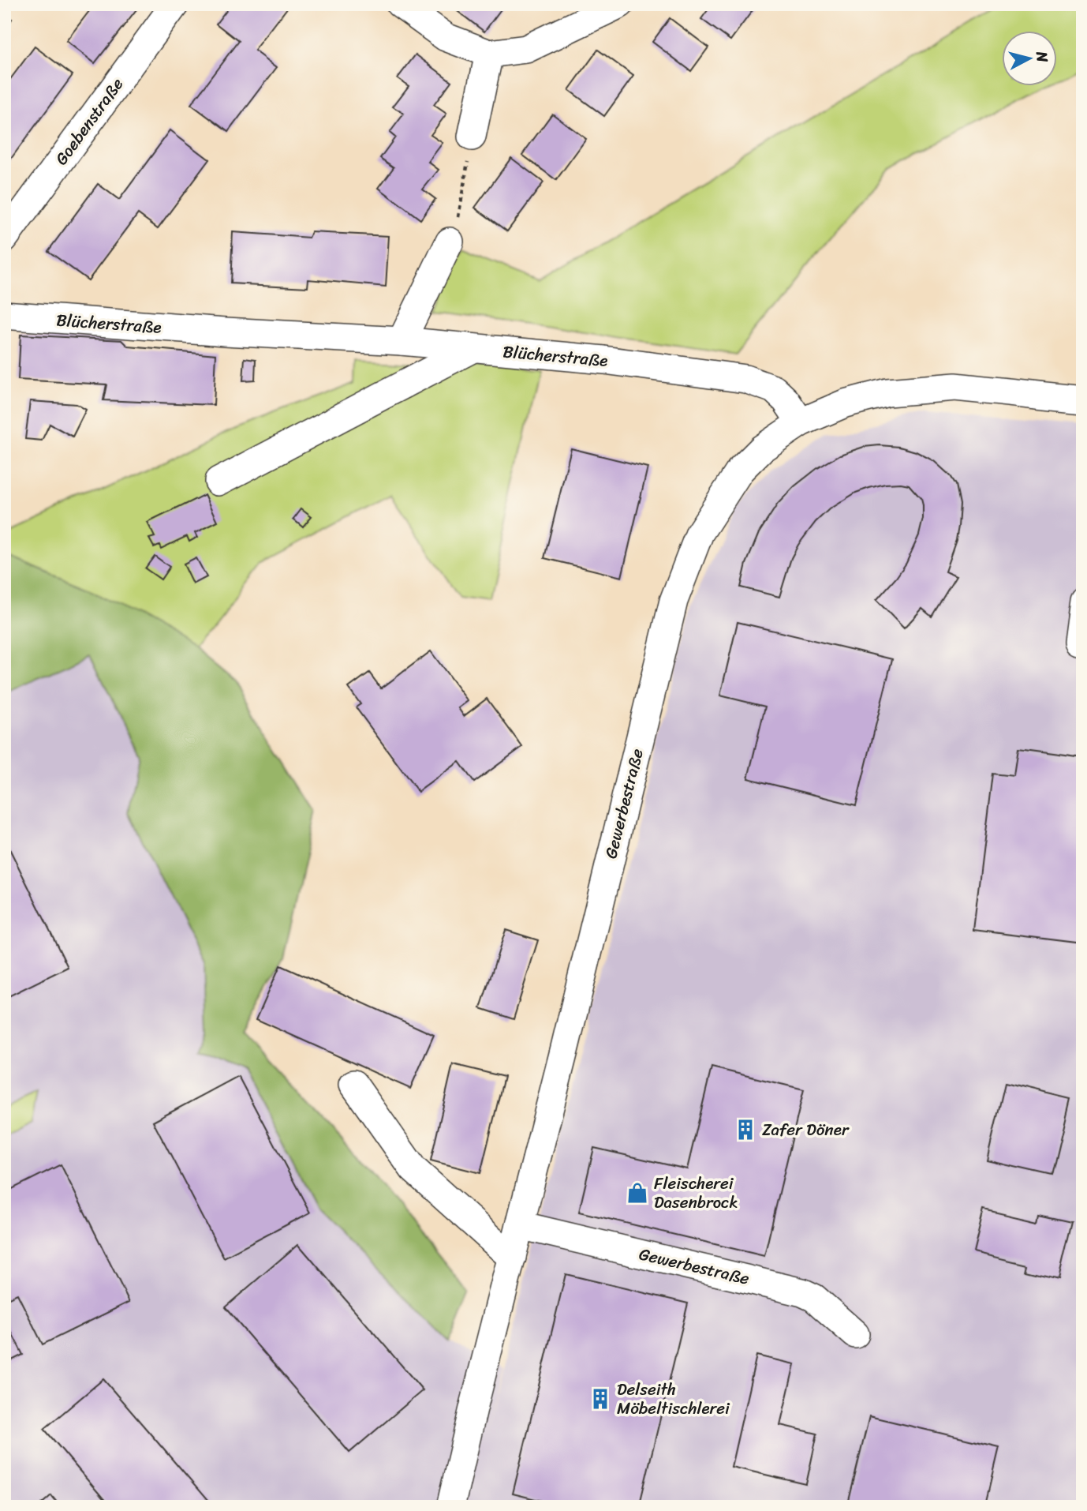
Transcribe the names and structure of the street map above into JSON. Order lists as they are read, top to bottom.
{
  "streets": {
    "street": ["Goebenstraße", "Blücherstraße", "Gewerbestraße"]
  },
  "crossings": [
    ["Blücherstraße", "Gewerbestraße"]
  ],
  "places": {
    "building": ["Zafer Döner", "Delseith Möbeltischlerei"],
    "shop": ["Fleischerei Dasenbrock"]
  },
  "north": "right"
}
